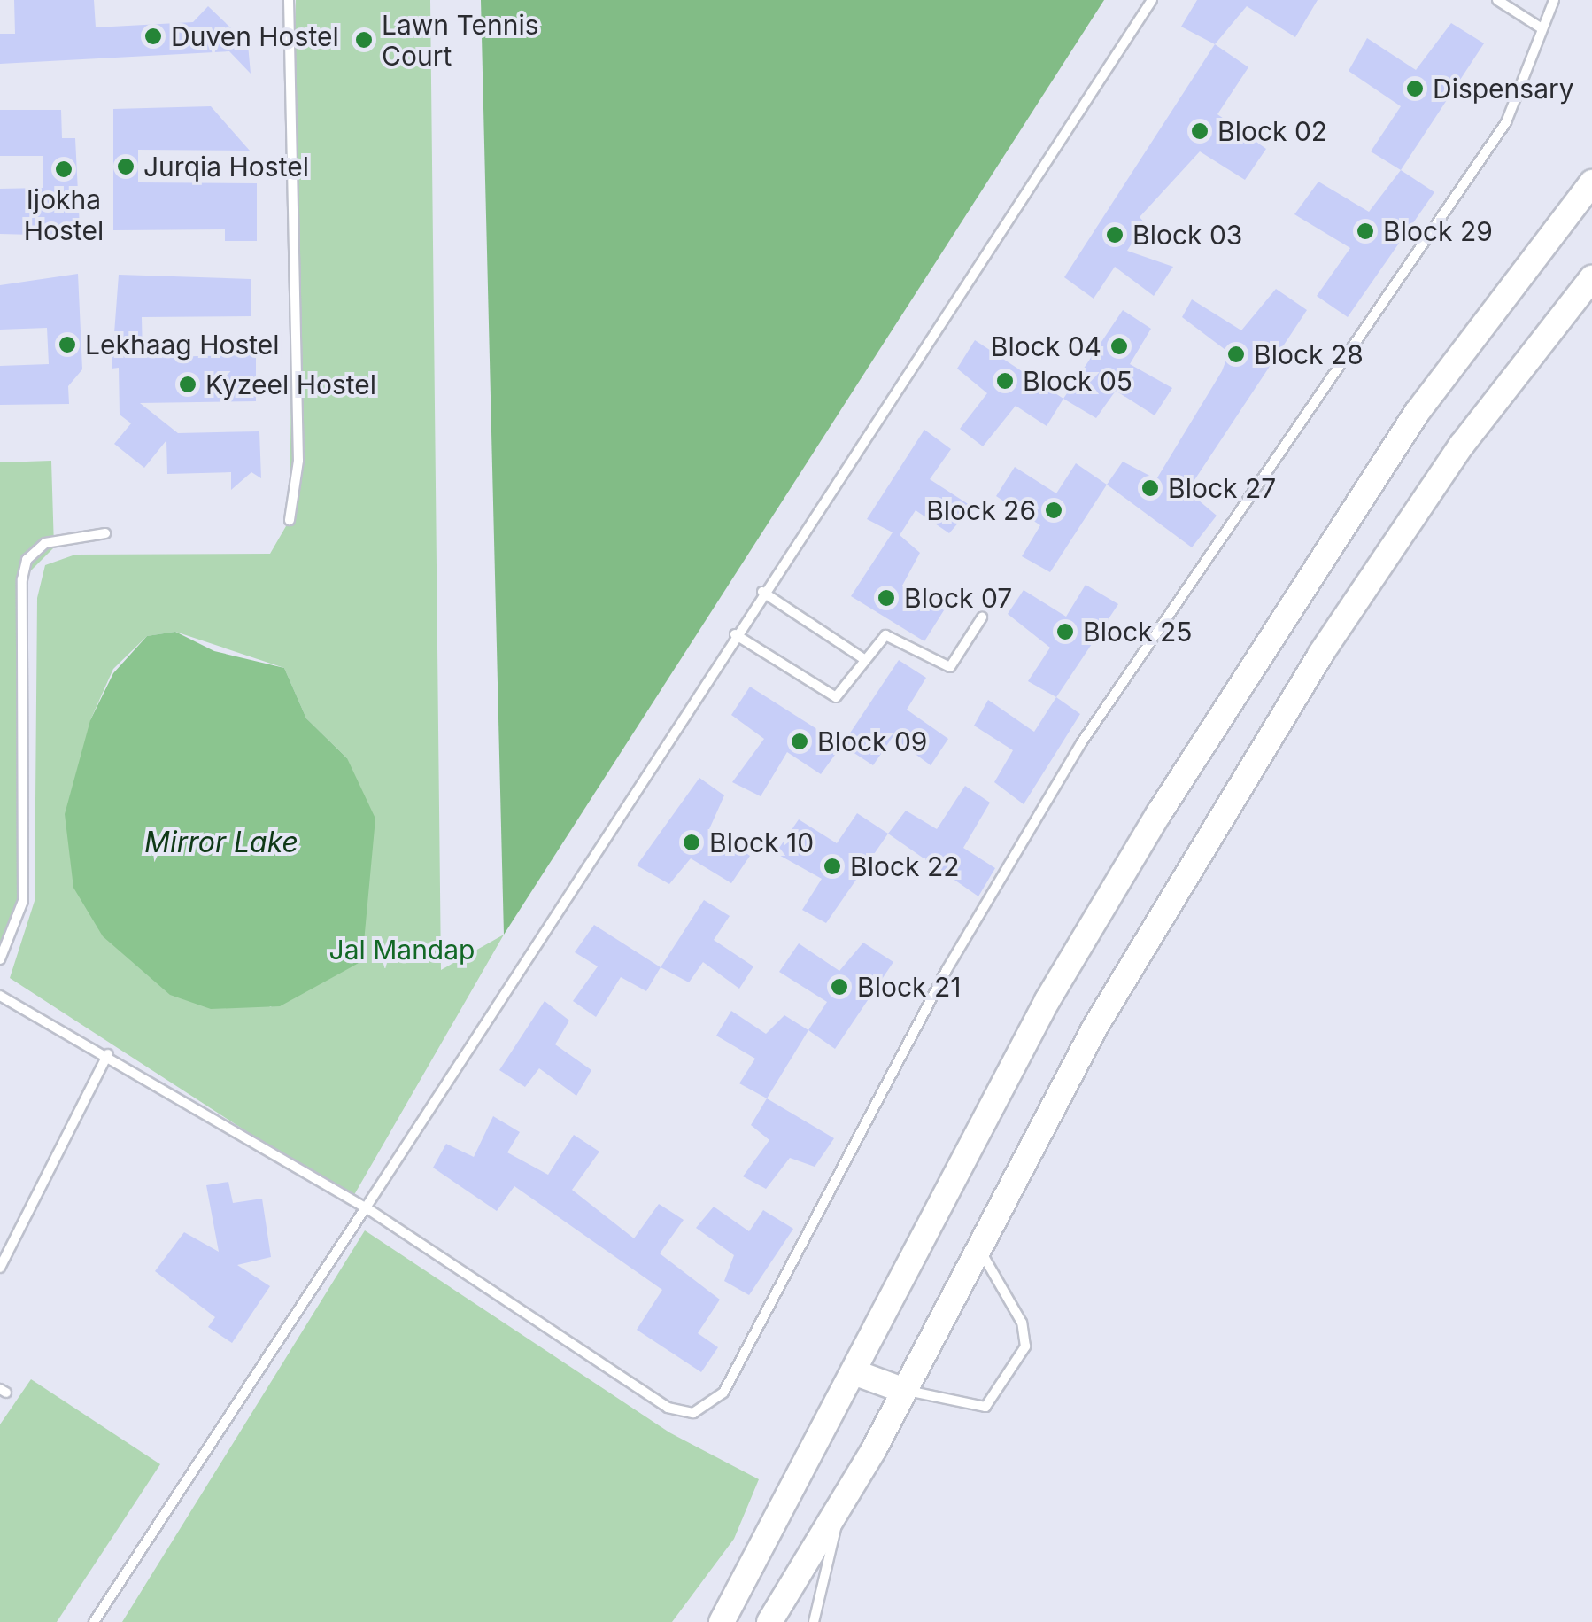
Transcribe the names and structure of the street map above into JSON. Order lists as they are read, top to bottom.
{
  "water": ["Mirror Lake"],
  "parks": ["Jal Mandap"],
  "places": [
    "Duven Hostel",
    "Lawn Tennis Court",
    "Dispensary",
    "Block 02",
    "Jurqia Hostel",
    "Ijokha Hostel",
    "Block 29",
    "Block 03",
    "Lekhaag Hostel",
    "Block 04",
    "Block 28",
    "Block 05",
    "Kyzeel Hostel",
    "Block 27",
    "Block 26",
    "Block 07",
    "Block 25",
    "Block 09",
    "Block 10",
    "Block 22",
    "Block 21"
  ]
}
